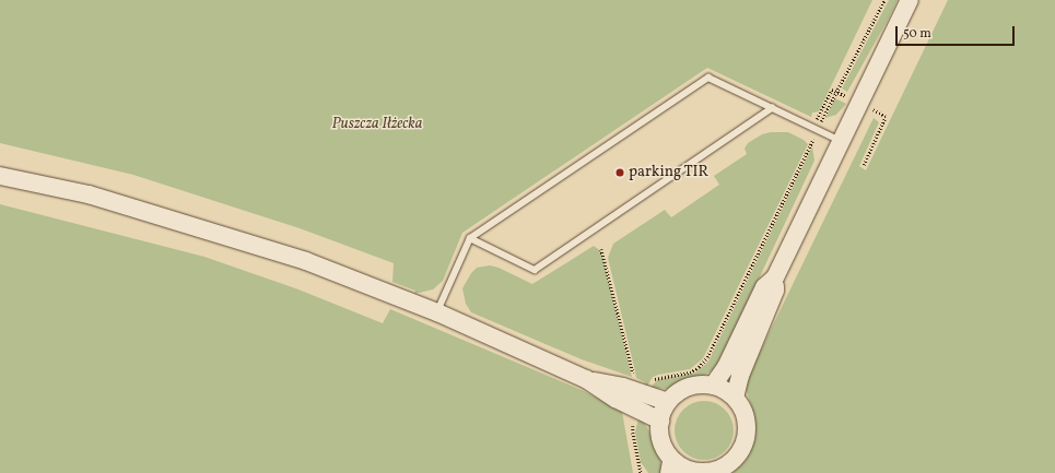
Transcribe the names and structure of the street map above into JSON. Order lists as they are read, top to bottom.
{
  "parks": ["Puszcza Iłżecka"],
  "places": ["parking TIR"],
  "scale_bar": "50 m"
}
